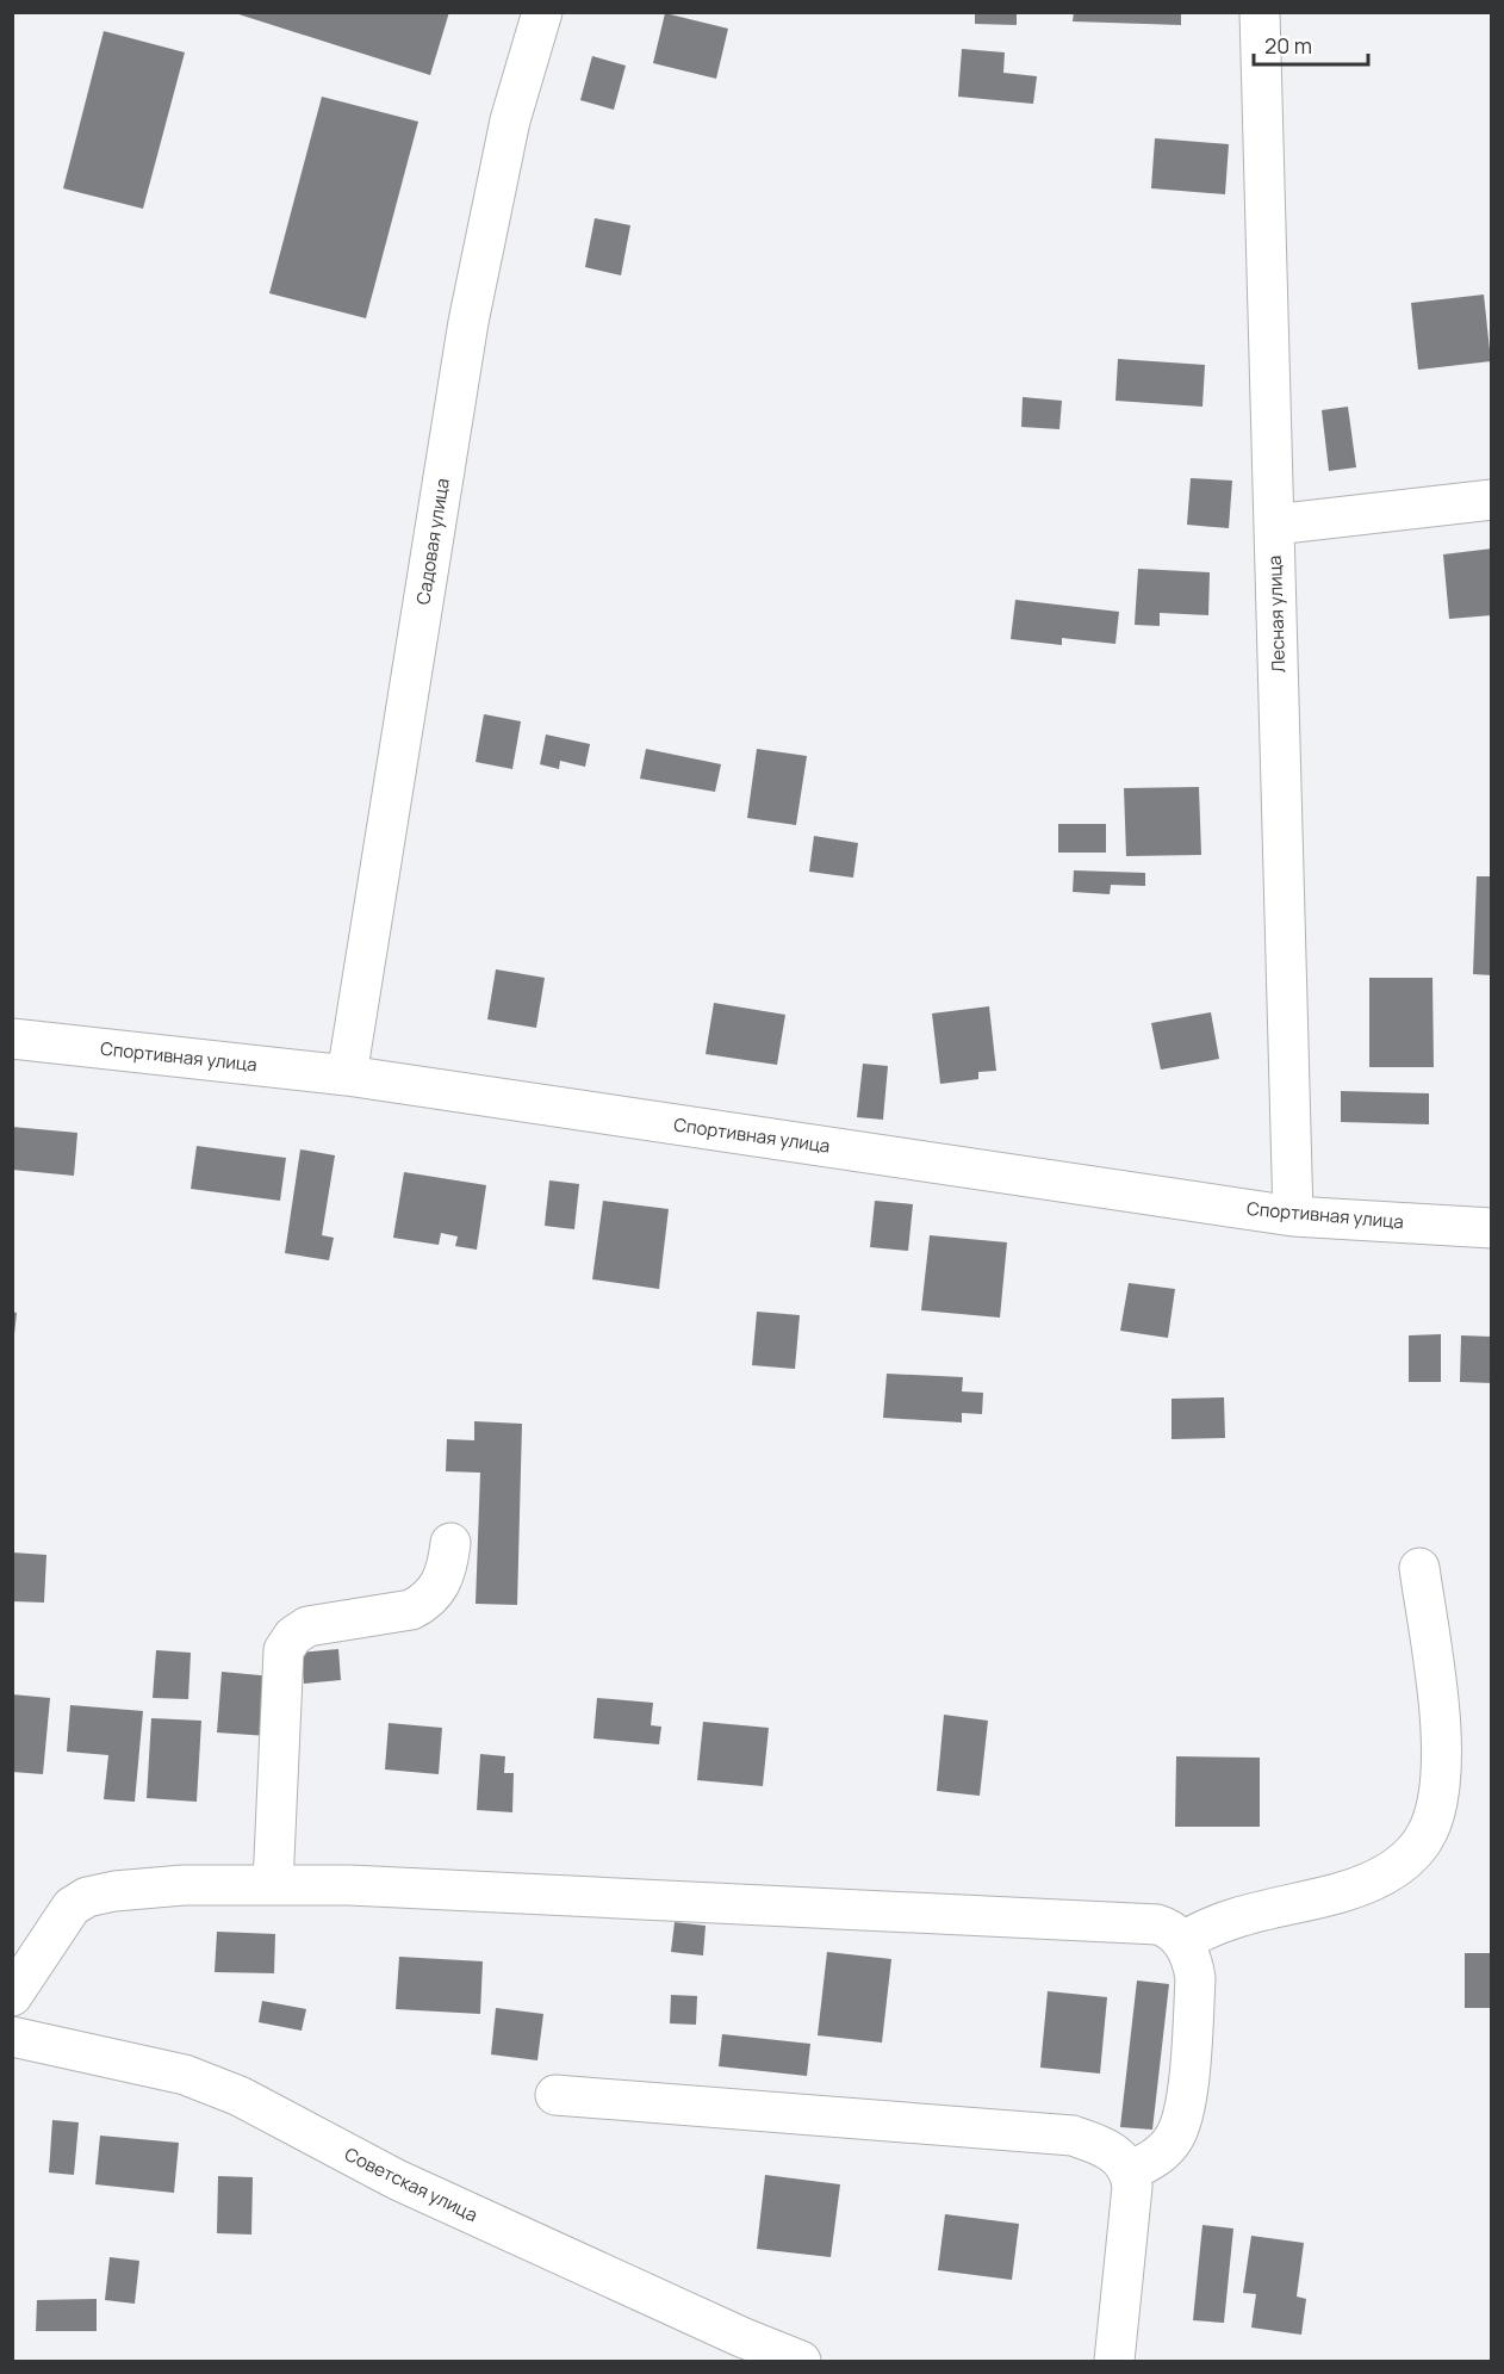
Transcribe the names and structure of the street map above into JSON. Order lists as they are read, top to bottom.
{
  "streets": {
    "street": [
      "Садовая улица",
      "Лесная улица",
      "Спортивная улица",
      "Советская улица"
    ]
  },
  "crossings": [
    ["Садовая улица", "Спортивная улица"],
    ["Лесная улица", "Спортивная улица"]
  ],
  "scale_bar": "20 m"
}
